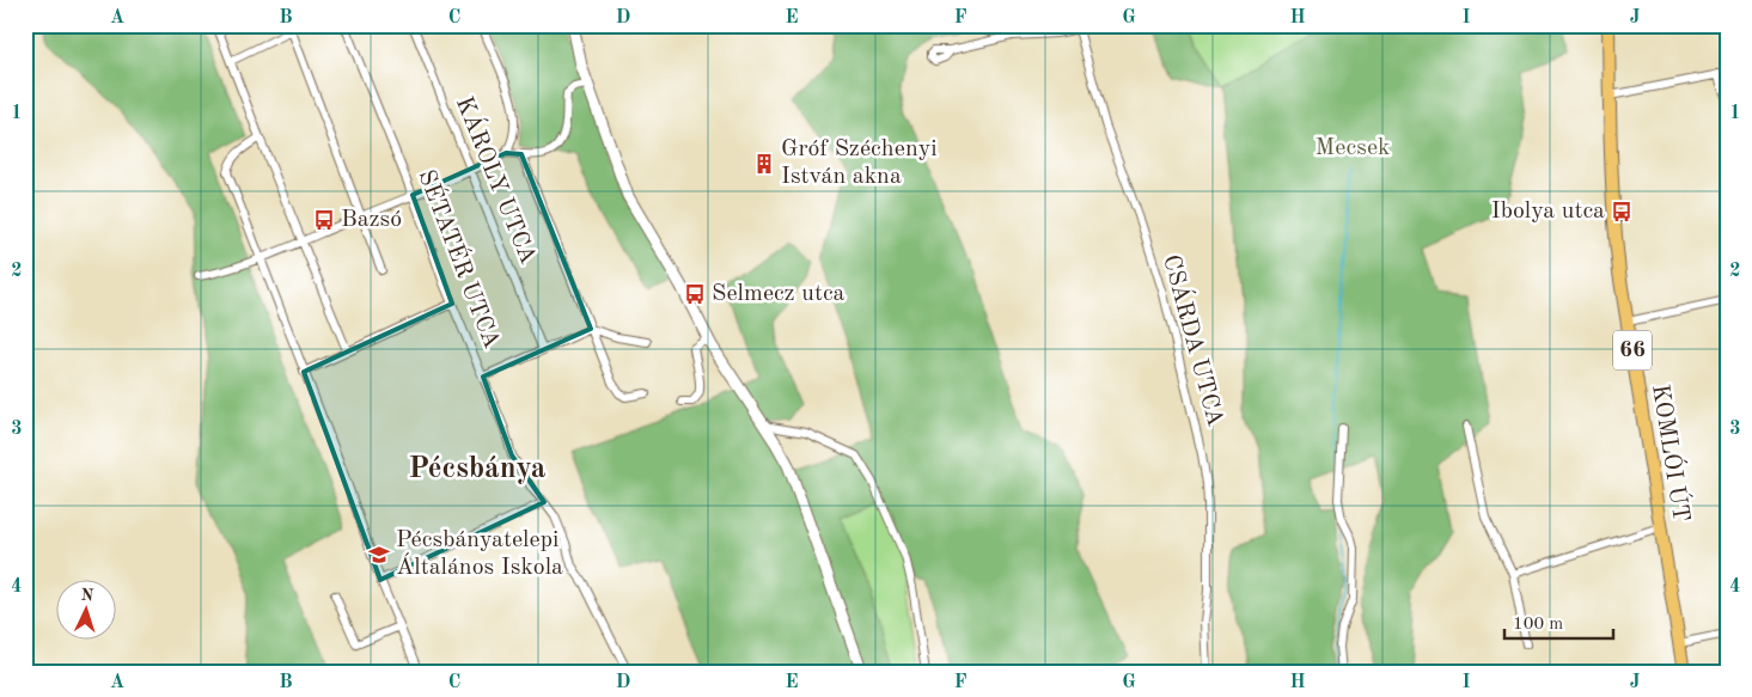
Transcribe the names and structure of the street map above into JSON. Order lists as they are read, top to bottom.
{
  "streets": {
    "main road": ["66", "KOMLÓI ÚT"],
    "street": ["KÁROLY UTCA", "SÉTATÉR UTCA", "CSÁRDA UTCA"]
  },
  "districts": ["Pécsbánya"],
  "parks": ["Mecsek"],
  "places": {
    "building": ["Gróf Széchenyi István akna"],
    "bus stop": ["Ibolya utca", "Bazsó", "Selmecz utca"],
    "school or university": ["Pécsbányatelepi Általános Iskola"]
  },
  "scale_bar": "100 m",
  "north": "top",
  "grid": {
    "columns": [
      "A",
      "B",
      "C",
      "D",
      "E",
      "F",
      "G",
      "H",
      "I",
      "J"
    ],
    "rows": [
      "1",
      "2",
      "3",
      "4"
    ]
  }
}
